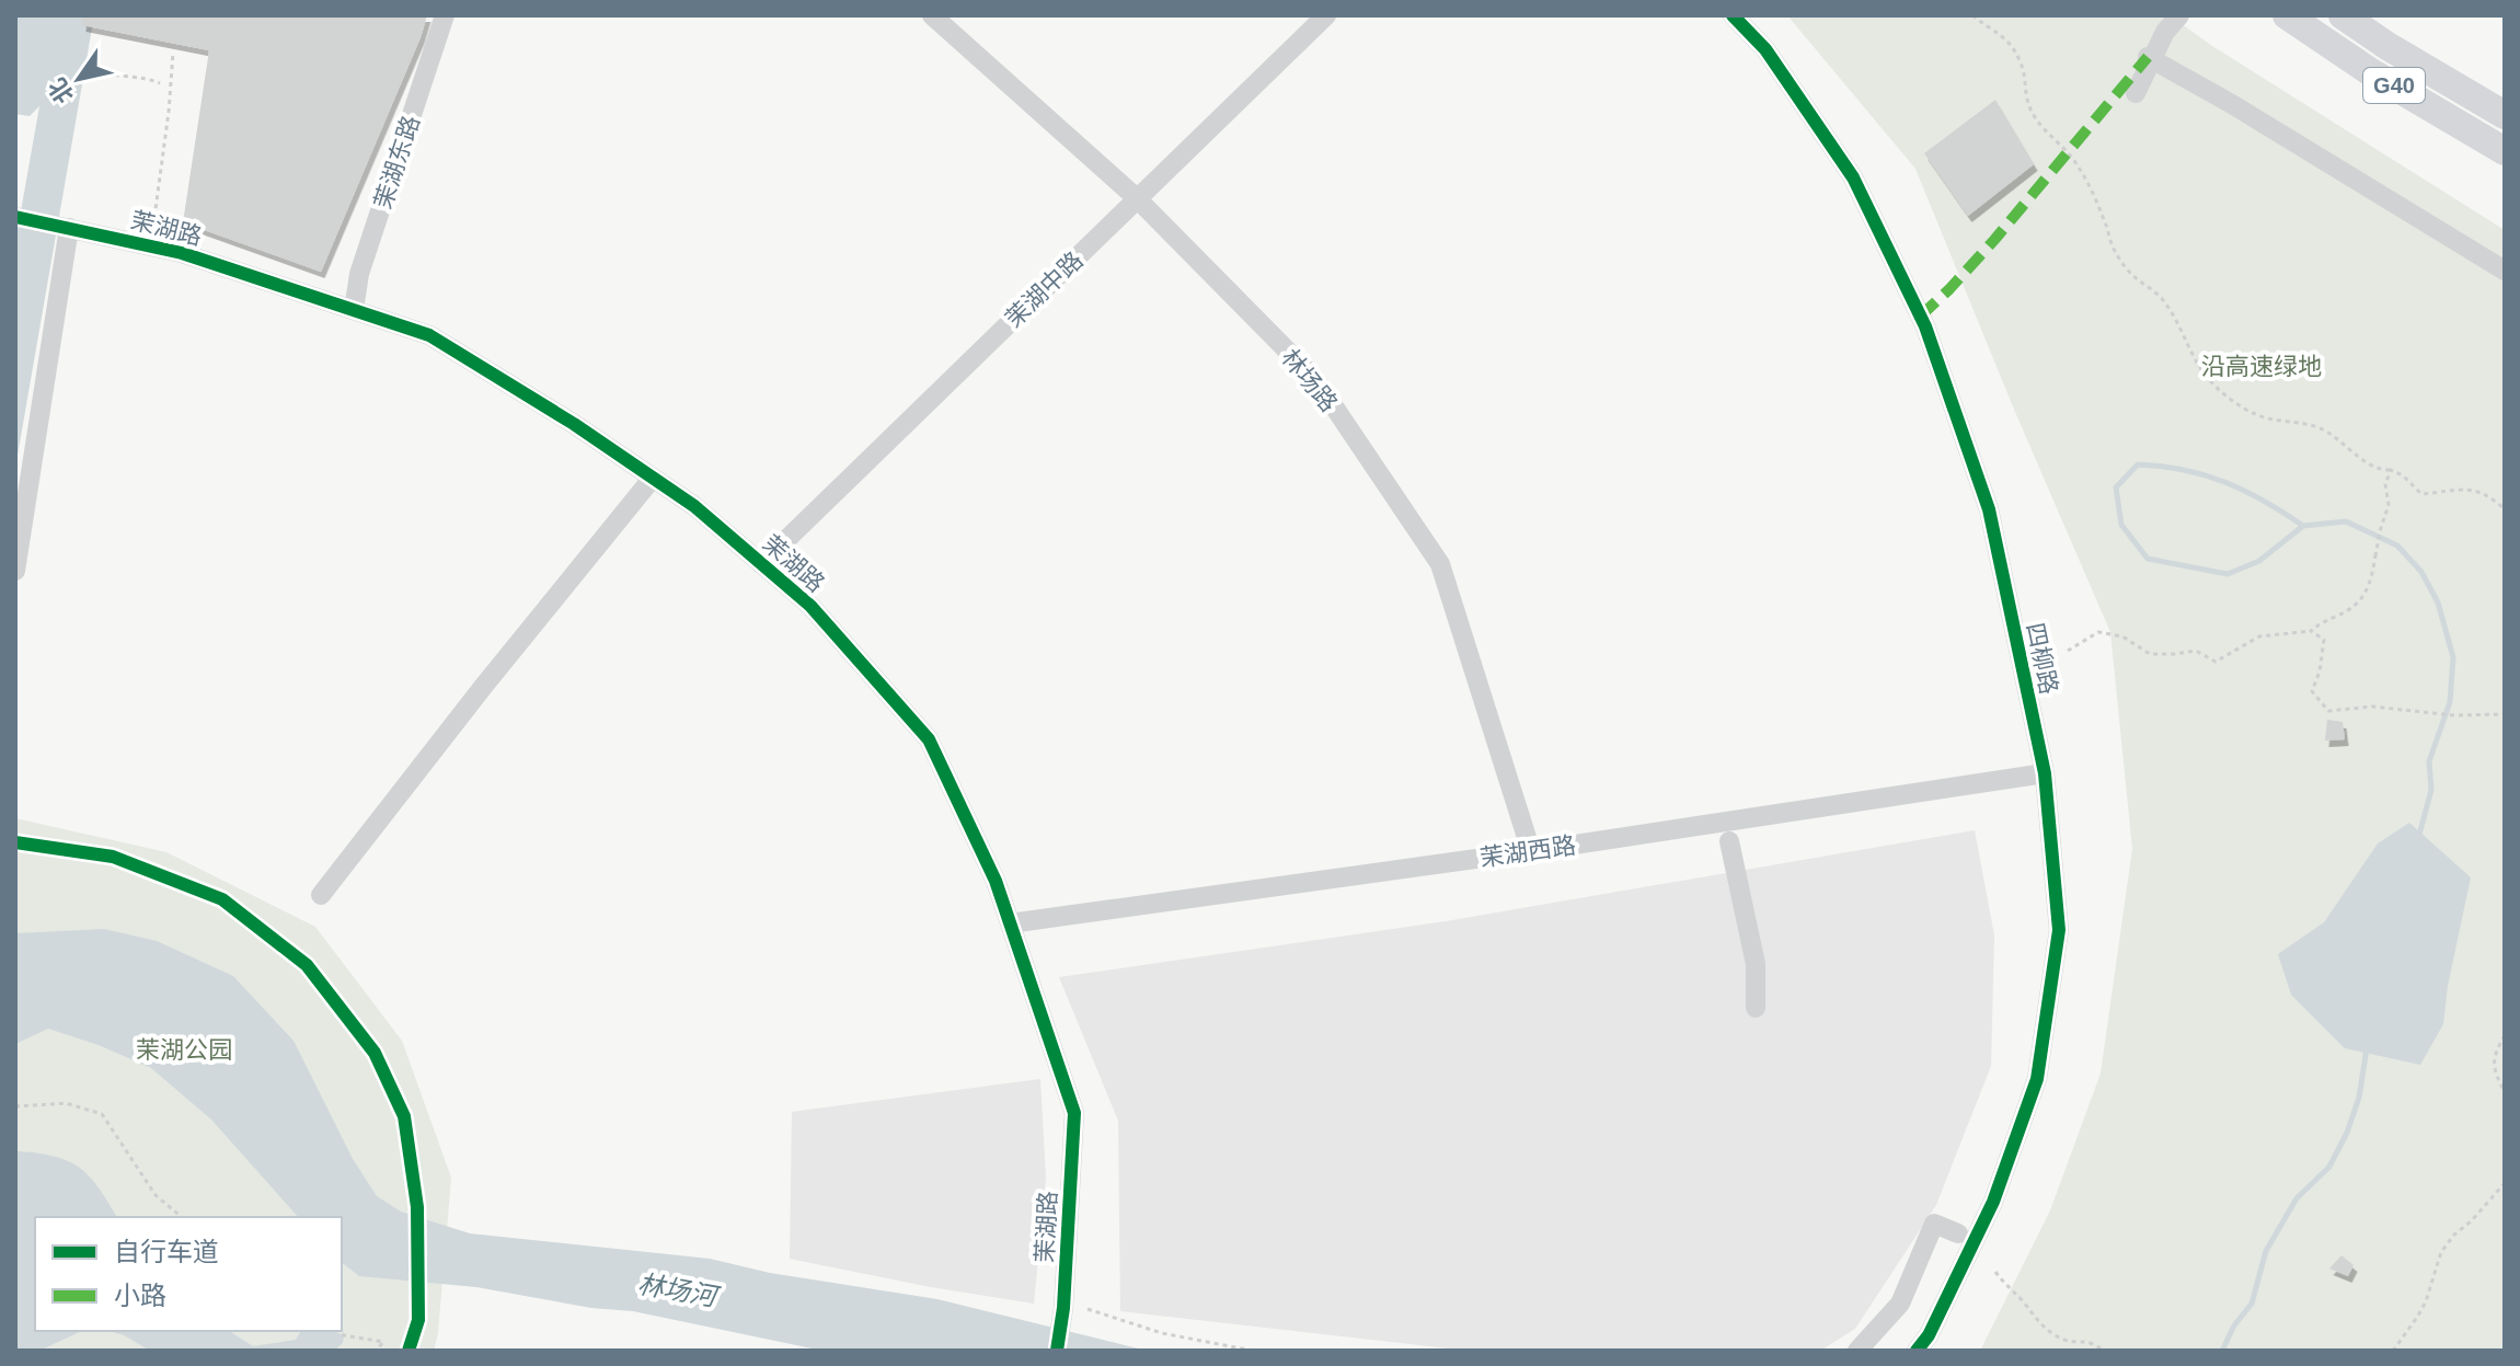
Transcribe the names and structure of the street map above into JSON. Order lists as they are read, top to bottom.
{
  "streets": {
    "highway": ["G40"],
    "street": [
      "茉湖东路",
      "茉湖路",
      "茉湖中路",
      "林场路",
      "四柳路",
      "茉湖西路"
    ]
  },
  "crossings": [
    ["茉湖东路", "茉湖路"],
    ["茉湖路", "茉湖中路"],
    ["茉湖路", "茉湖西路"],
    ["茉湖中路", "林场路"],
    ["林场路", "茉湖西路"],
    ["四柳路", "茉湖西路"]
  ],
  "water": ["林场河"],
  "parks": ["沿高速绿地", "茉湖公园"],
  "legend": ["自行车道", "小路"],
  "north": "bottom left"
}
